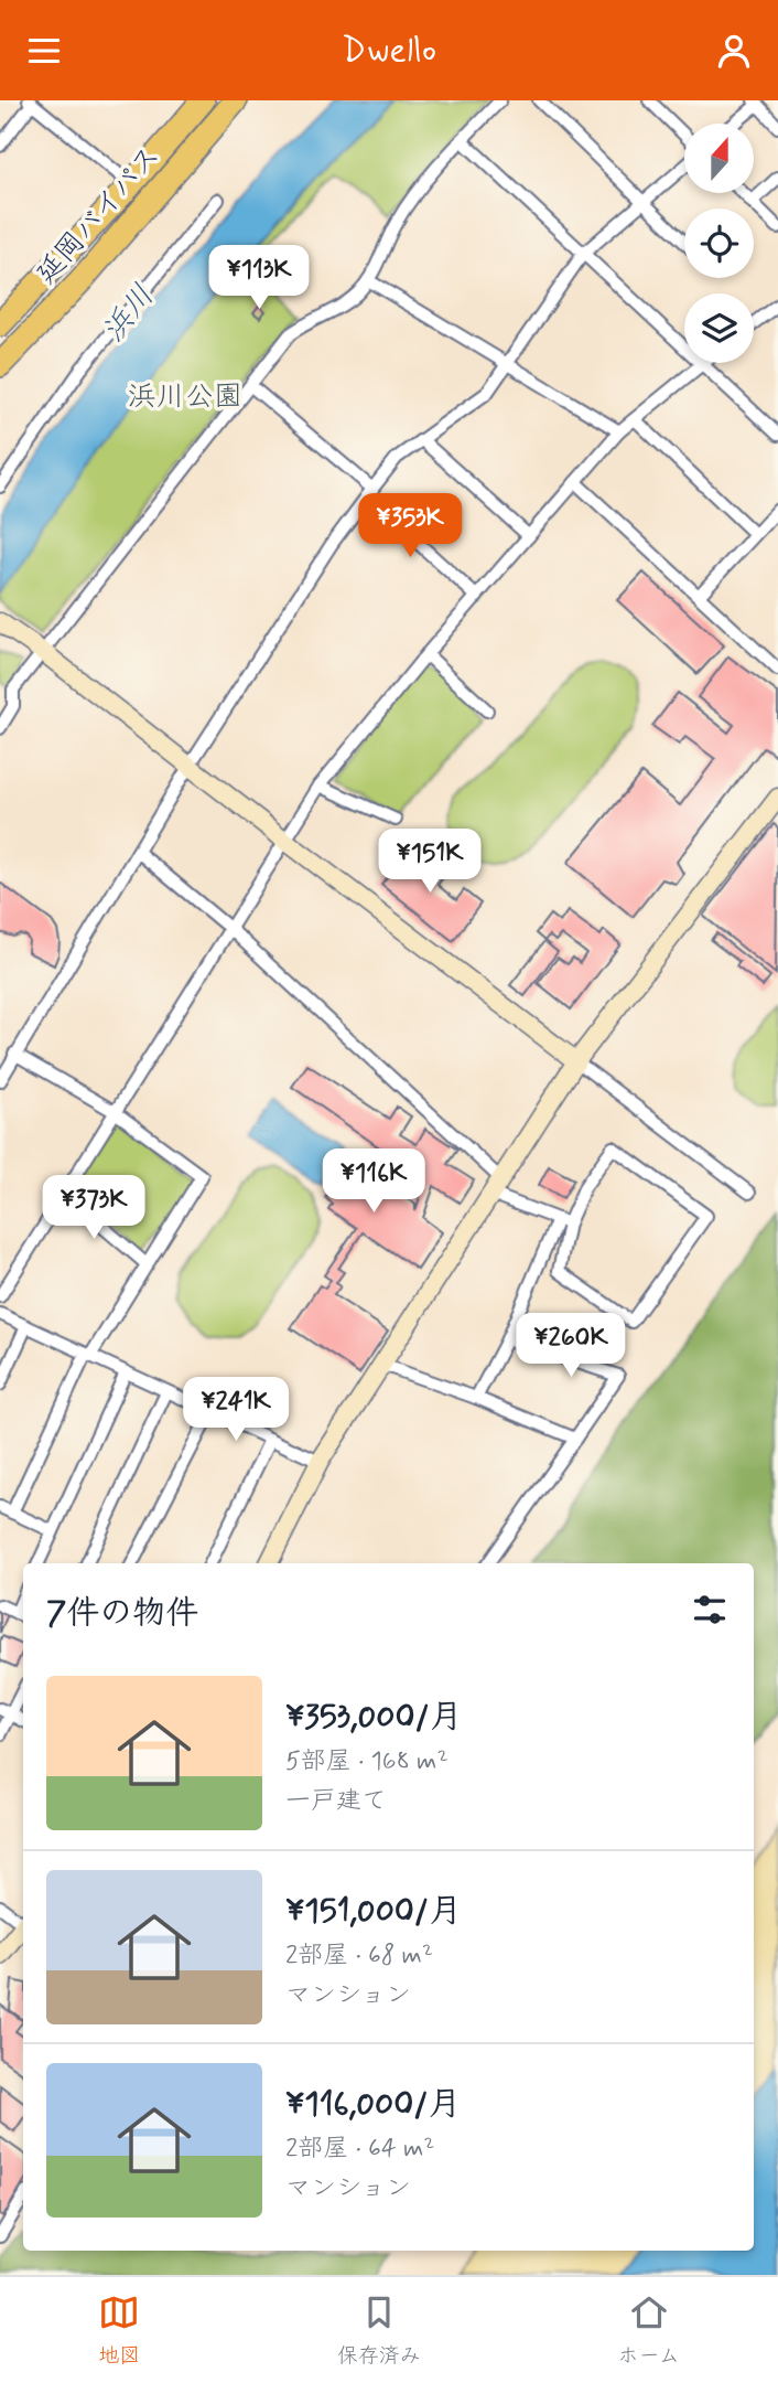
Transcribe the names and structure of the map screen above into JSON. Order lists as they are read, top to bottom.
{
  "streets": {
    "highway": ["延岡バイパス"]
  },
  "water": ["浜川"],
  "parks": ["浜川公園"],
  "north": "top",
  "page": {
    "header": "Dwello",
    "price": [
      "¥113K",
      "¥353K",
      "¥151K",
      "¥116K",
      "¥373K",
      "¥260K",
      "¥241K"
    ],
    "heading": "7件の物件",
    "list": [
      {
        "name": "¥353,000/月",
        "note": "5部屋 · 168 m² · 一戸建て"
      },
      {
        "name": "¥151,000/月",
        "note": "2部屋 · 68 m² · マンション"
      },
      {
        "name": "¥116,000/月",
        "note": "2部屋 · 64 m² · マンション"
      }
    ],
    "tabs": ["地図", "保存済み", "ホーム"]
  }
}
